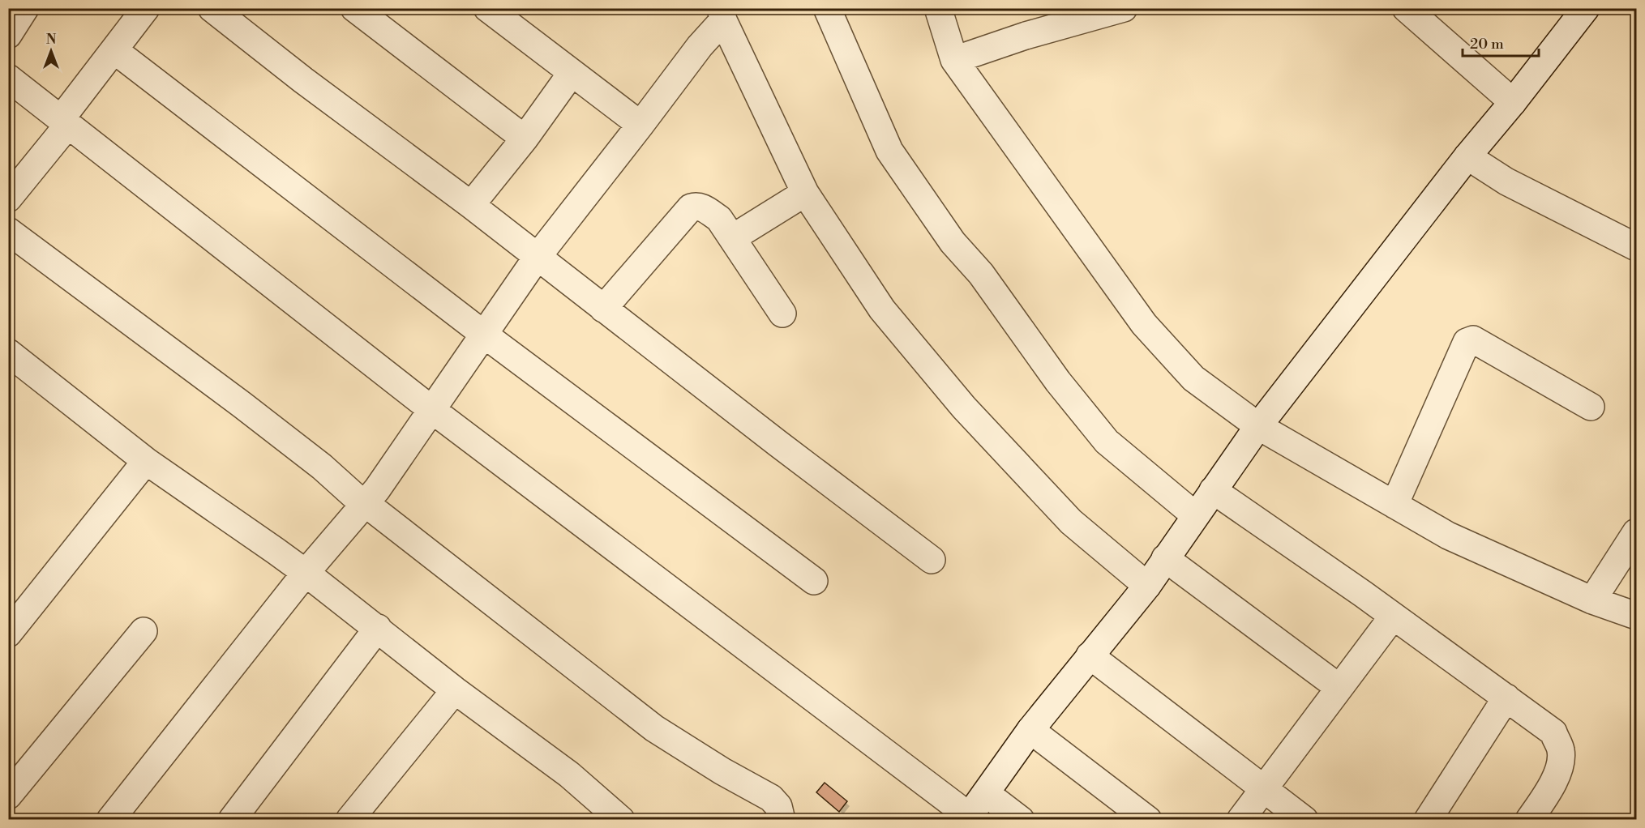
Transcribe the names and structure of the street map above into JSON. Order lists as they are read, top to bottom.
{
  "scale_bar": "20 m",
  "north": "top"
}
